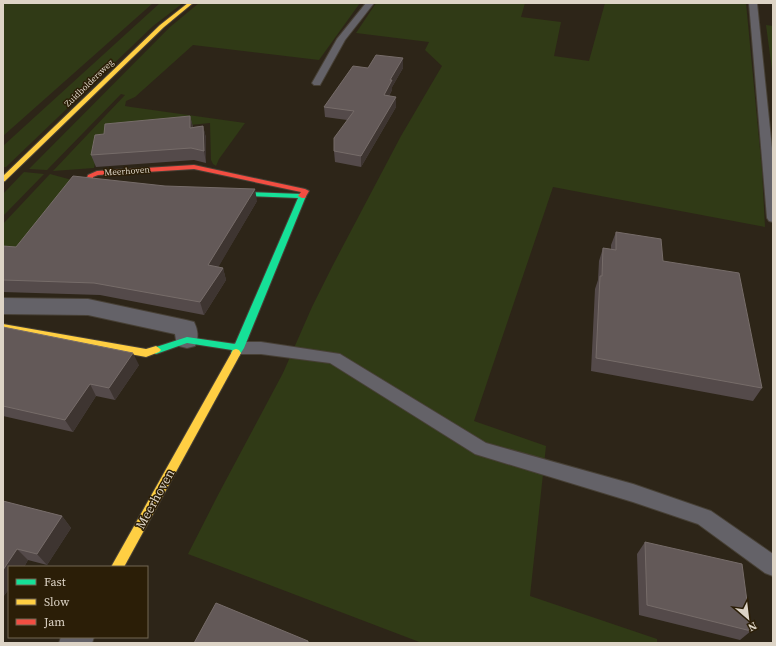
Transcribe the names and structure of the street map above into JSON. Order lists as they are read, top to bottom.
{
  "streets": {
    "street": ["Zuidboldersweg", "Meerhoven"]
  },
  "legend": ["Fast", "Slow", "Jam"],
  "north": "bottom right"
}
